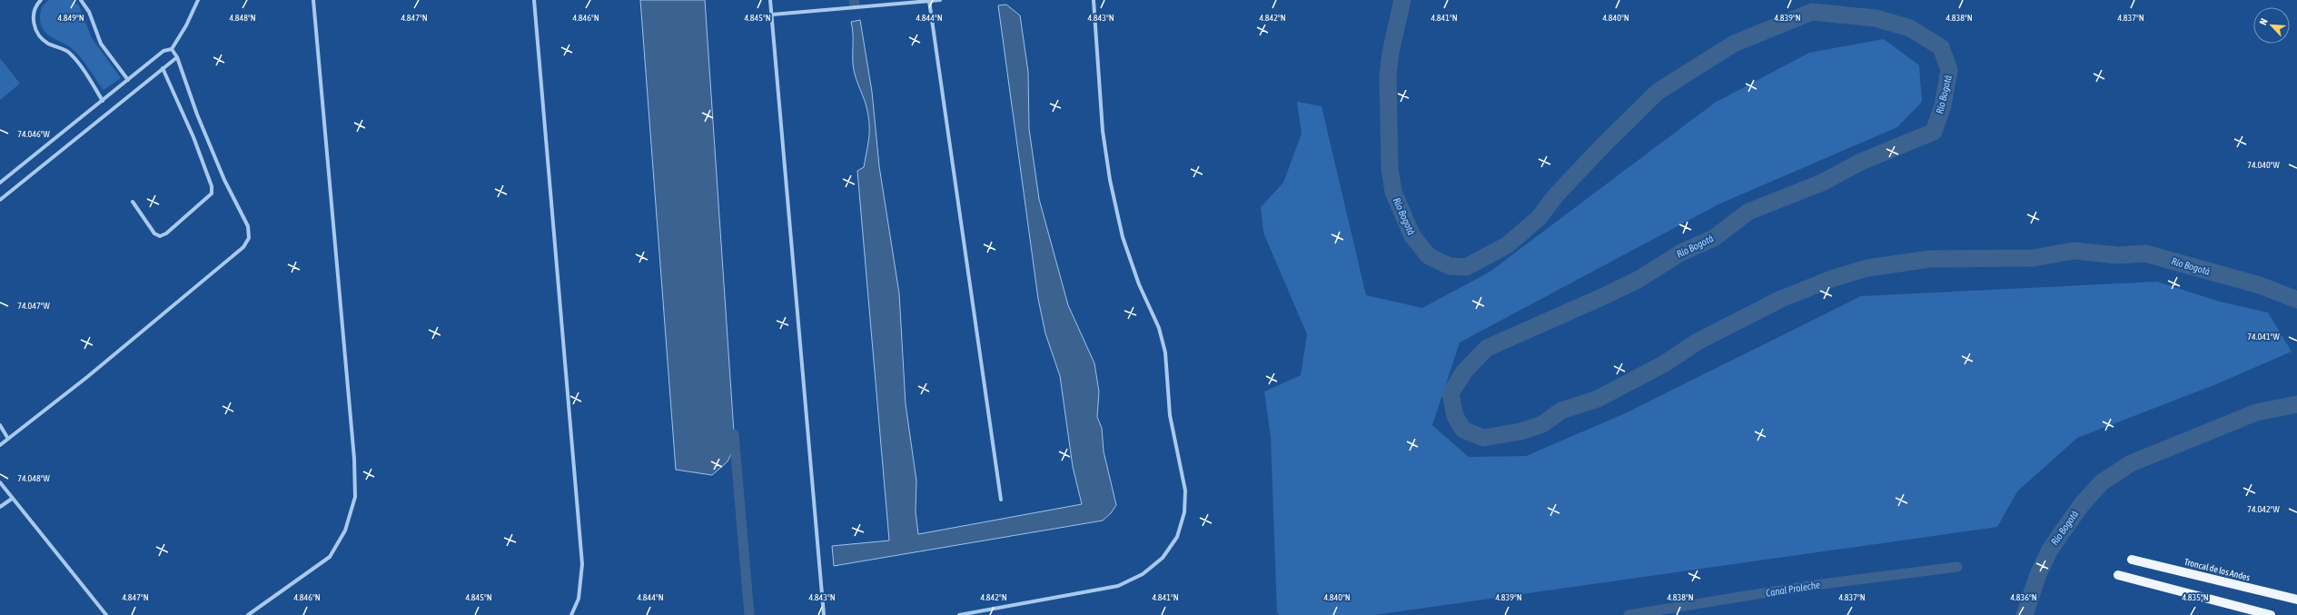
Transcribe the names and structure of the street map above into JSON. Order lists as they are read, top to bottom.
{
  "streets": {
    "main road": ["Troncal de los Andes"]
  },
  "water": ["Río Bogotá", "Canal Proleche"],
  "north": "top left",
  "coordinates": [
    "4.849°N",
    "4.848°N",
    "4.847°N",
    "4.846°N",
    "4.845°N",
    "4.844°N",
    "4.843°N",
    "4.842°N",
    "4.841°N",
    "4.840°N",
    "4.839°N",
    "4.838°N",
    "4.837°N",
    "74.046°W",
    "74.040°W",
    "74.047°W",
    "74.041°W",
    "74.048°W",
    "74.042°W",
    "4.836°N",
    "4.835°N"
  ]
}
